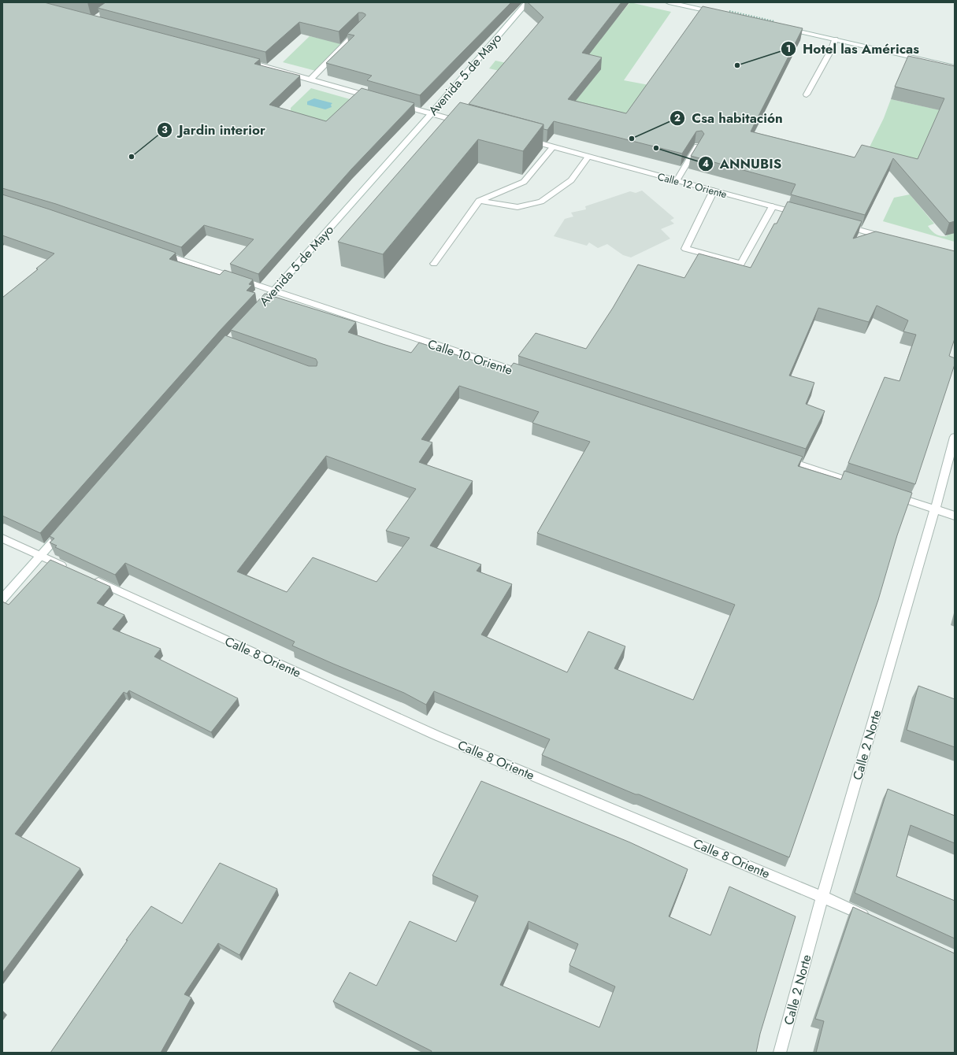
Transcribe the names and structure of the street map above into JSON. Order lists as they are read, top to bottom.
{
  "streets": {
    "street": [
      "Avenida 5 de Mayo",
      "Calle 12 Oriente",
      "Calle 10 Oriente",
      "Calle 8 Oriente",
      "Calle 2 Norte"
    ]
  },
  "crossings": [
    ["Avenida 5 de Mayo", "Calle 10 Oriente"],
    ["Calle 8 Oriente", "Calle 2 Norte"]
  ],
  "places": [
    "Hotel las Américas",
    "Csa habitación",
    "ANNUBIS",
    "Jardin interior"
  ]
}
